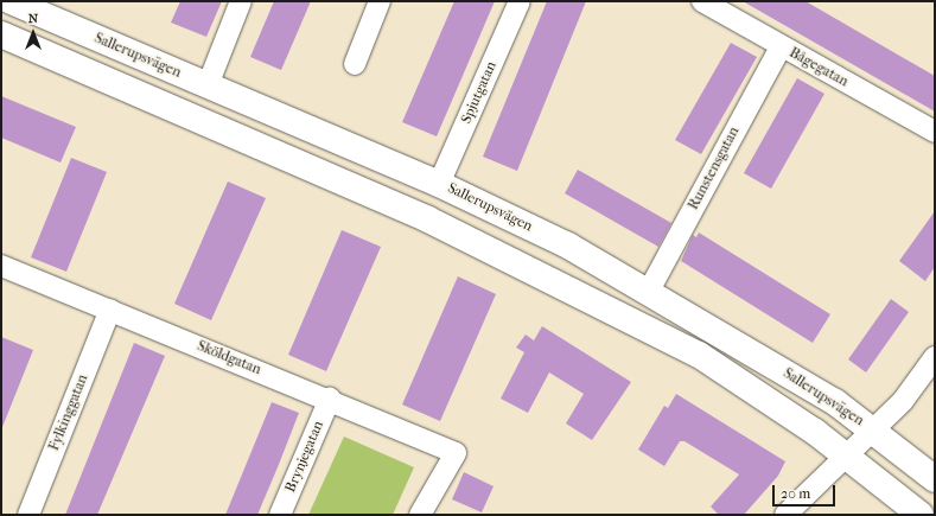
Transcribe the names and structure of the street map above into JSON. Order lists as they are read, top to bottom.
{
  "streets": {
    "main road": ["Sallerupsvägen"],
    "street": [
      "Bågegatan",
      "Spjutgatan",
      "Runstensgatan",
      "Sköldgatan",
      "Fylkinggatan",
      "Brynjegatan"
    ]
  },
  "crossings": [
    ["Sallerupsvägen", "Spjutgatan"],
    ["Sallerupsvägen", "Runstensgatan"],
    ["Bågegatan", "Runstensgatan"],
    ["Sköldgatan", "Fylkinggatan"],
    ["Sköldgatan", "Brynjegatan"]
  ],
  "scale_bar": "20 m",
  "north": "top"
}
